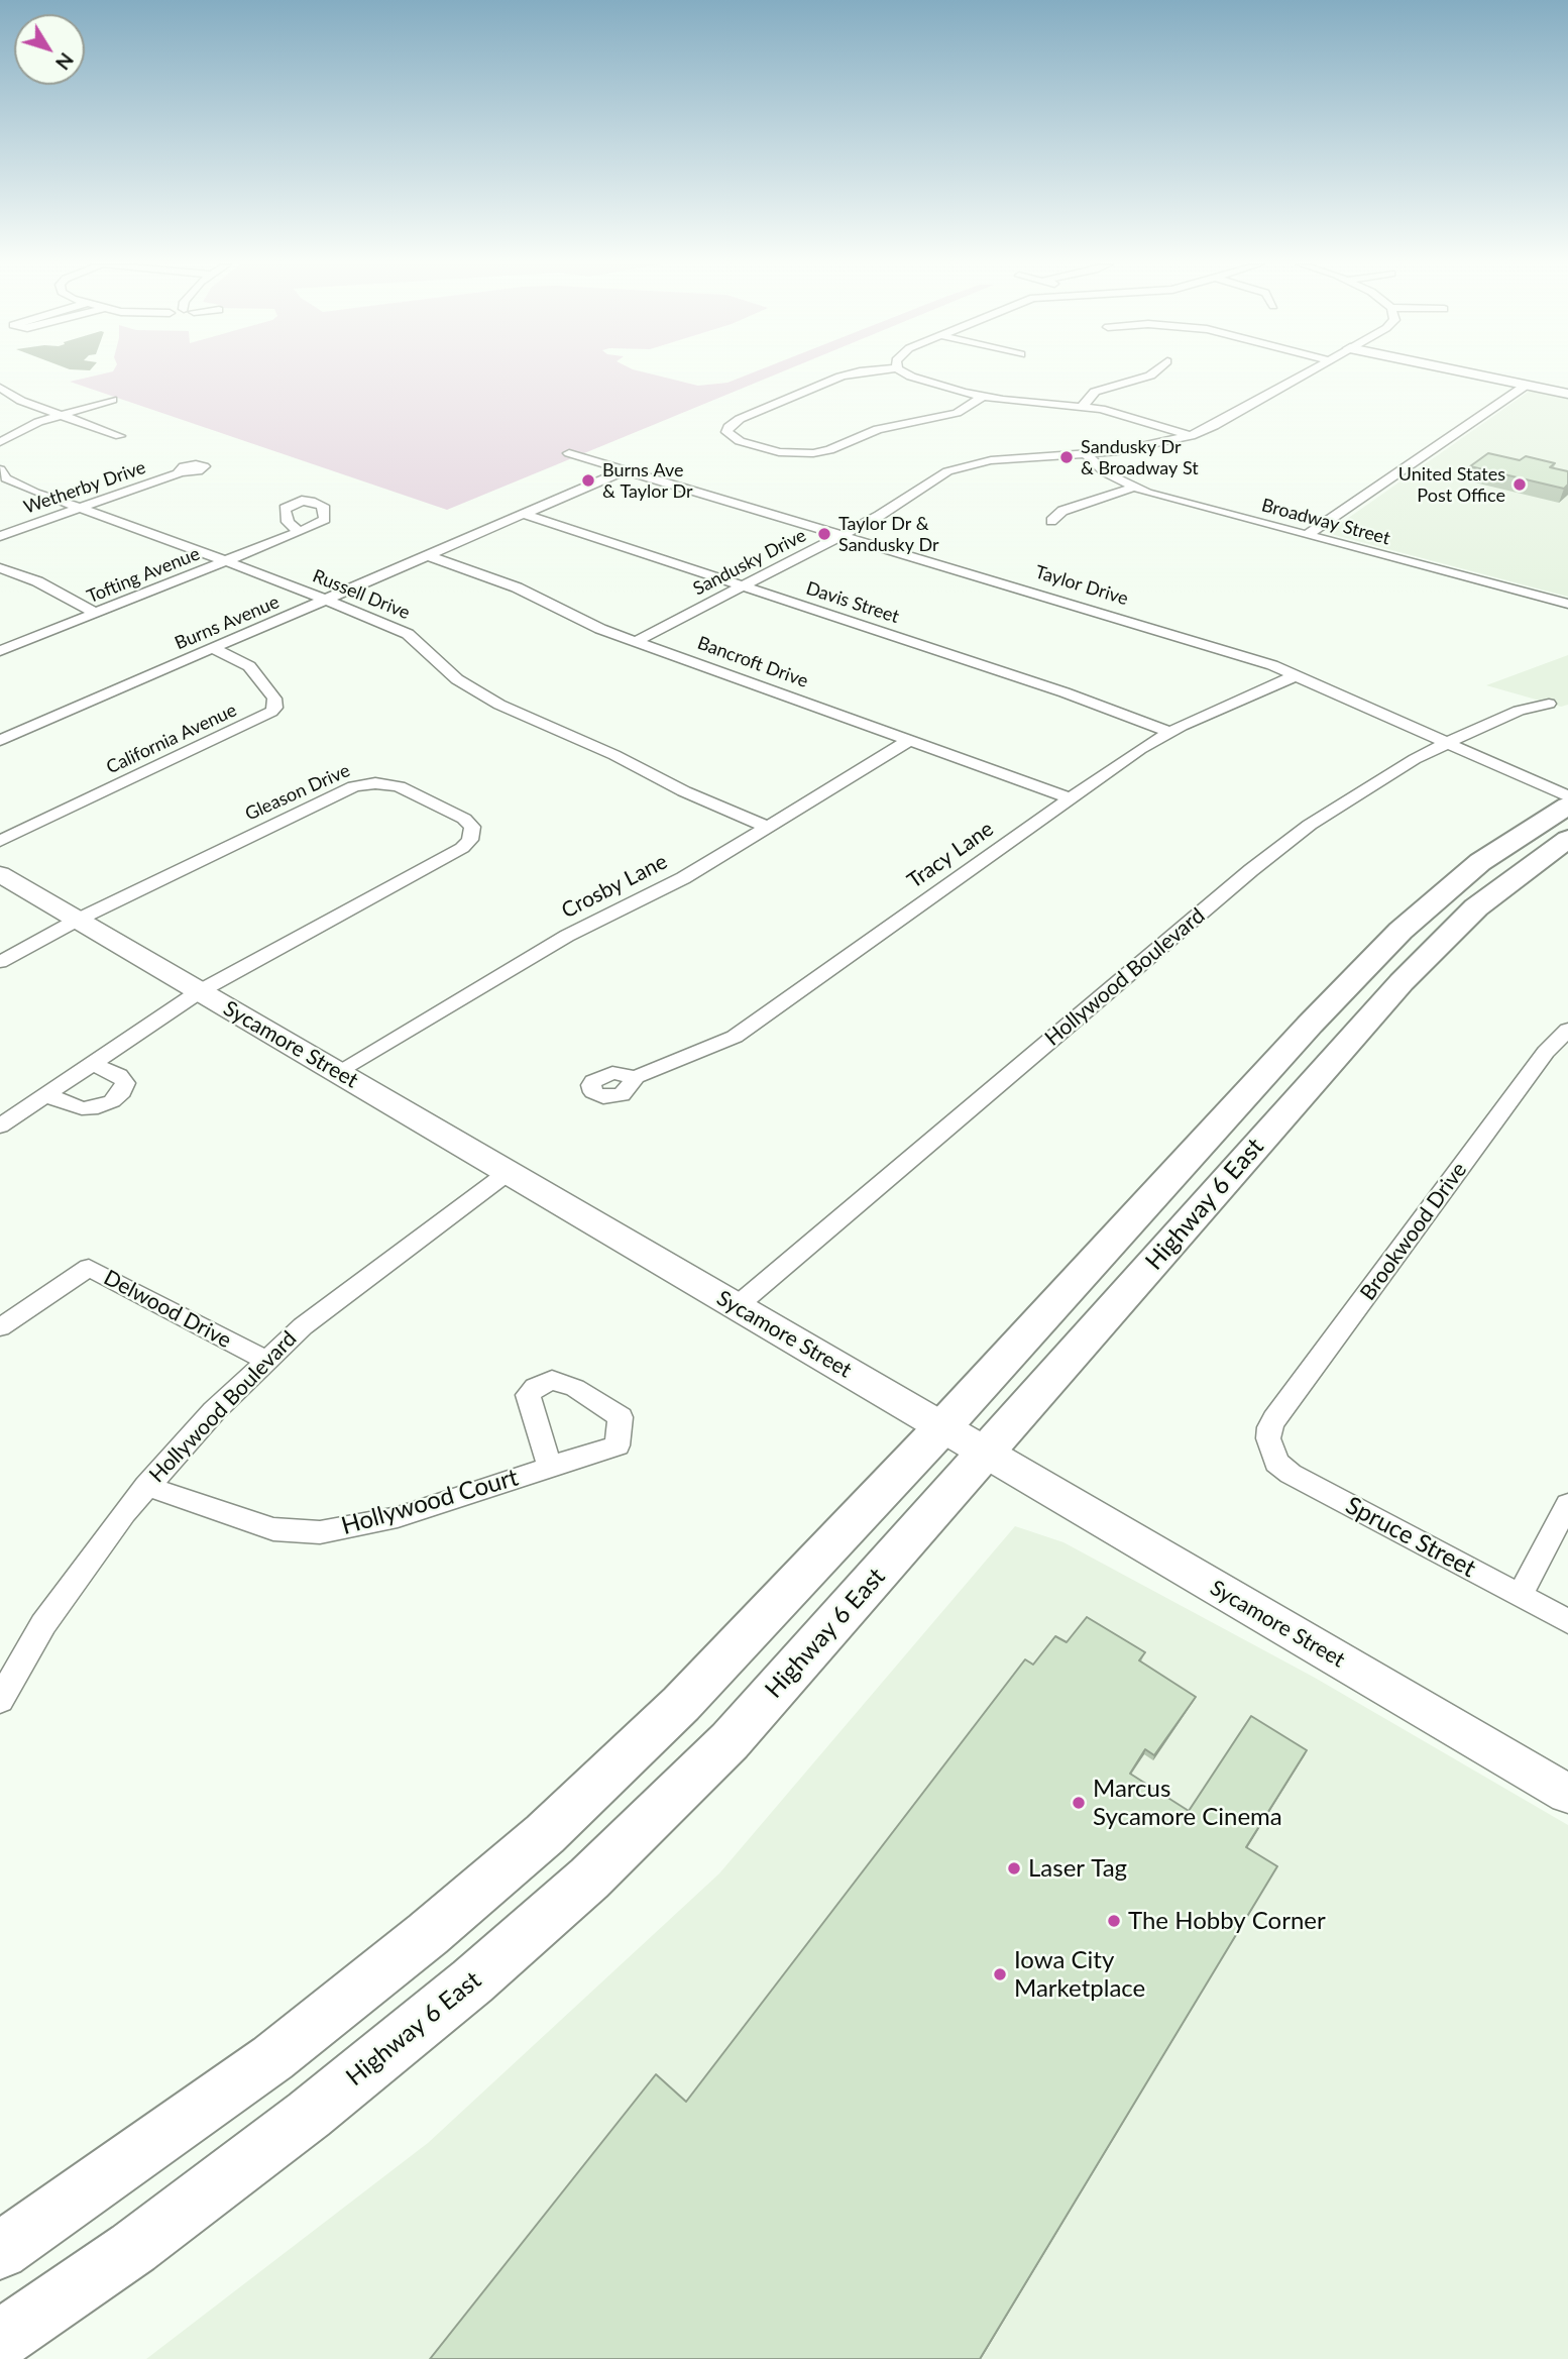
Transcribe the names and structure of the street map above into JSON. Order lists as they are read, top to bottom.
{
  "streets": {
    "main road": ["Highway 6 East"],
    "street": [
      "Wetherby Drive",
      "Broadway Street",
      "Sandusky Drive",
      "Tofting Avenue",
      "Taylor Drive",
      "Russell Drive",
      "Davis Street",
      "Burns Avenue",
      "Bancroft Drive",
      "California Avenue",
      "Gleason Drive",
      "Tracy Lane",
      "Crosby Lane",
      "Hollywood Boulevard",
      "Sycamore Street",
      "Brookwood Drive",
      "Delwood Drive",
      "Hollywood Court",
      "Spruce Street"
    ]
  },
  "crossings": [
    ["Wetherby Drive", "Russell Drive"],
    ["Broadway Street", "Sandusky Drive"],
    ["Sandusky Drive", "Taylor Drive"],
    ["Sandusky Drive", "Davis Street"],
    ["Sandusky Drive", "Bancroft Drive"],
    ["Tofting Avenue", "Russell Drive"],
    ["Taylor Drive", "Burns Avenue"],
    ["Taylor Drive", "Tracy Lane"],
    ["Taylor Drive", "Hollywood Boulevard"],
    ["Russell Drive", "Burns Avenue"],
    ["Russell Drive", "Crosby Lane"],
    ["Davis Street", "Burns Avenue"],
    ["Davis Street", "Tracy Lane"],
    ["Burns Avenue", "Bancroft Drive"],
    ["Burns Avenue", "California Avenue"],
    ["Bancroft Drive", "Tracy Lane"],
    ["Bancroft Drive", "Crosby Lane"],
    ["Gleason Drive", "Sycamore Street"],
    ["Crosby Lane", "Sycamore Street"],
    ["Hollywood Boulevard", "Sycamore Street"],
    ["Hollywood Boulevard", "Delwood Drive"],
    ["Hollywood Boulevard", "Hollywood Court"],
    ["Sycamore Street", "Highway 6 East"],
    ["Brookwood Drive", "Spruce Street"]
  ],
  "places": [
    "Sandusky Dr & Broadway St",
    "Burns Ave & Taylor Dr",
    "United States Post Office",
    "Taylor Dr & Sandusky Dr",
    "Marcus Sycamore Cinema",
    "Laser Tag",
    "The Hobby Corner",
    "Iowa City Marketplace"
  ],
  "north": "bottom right"
}
